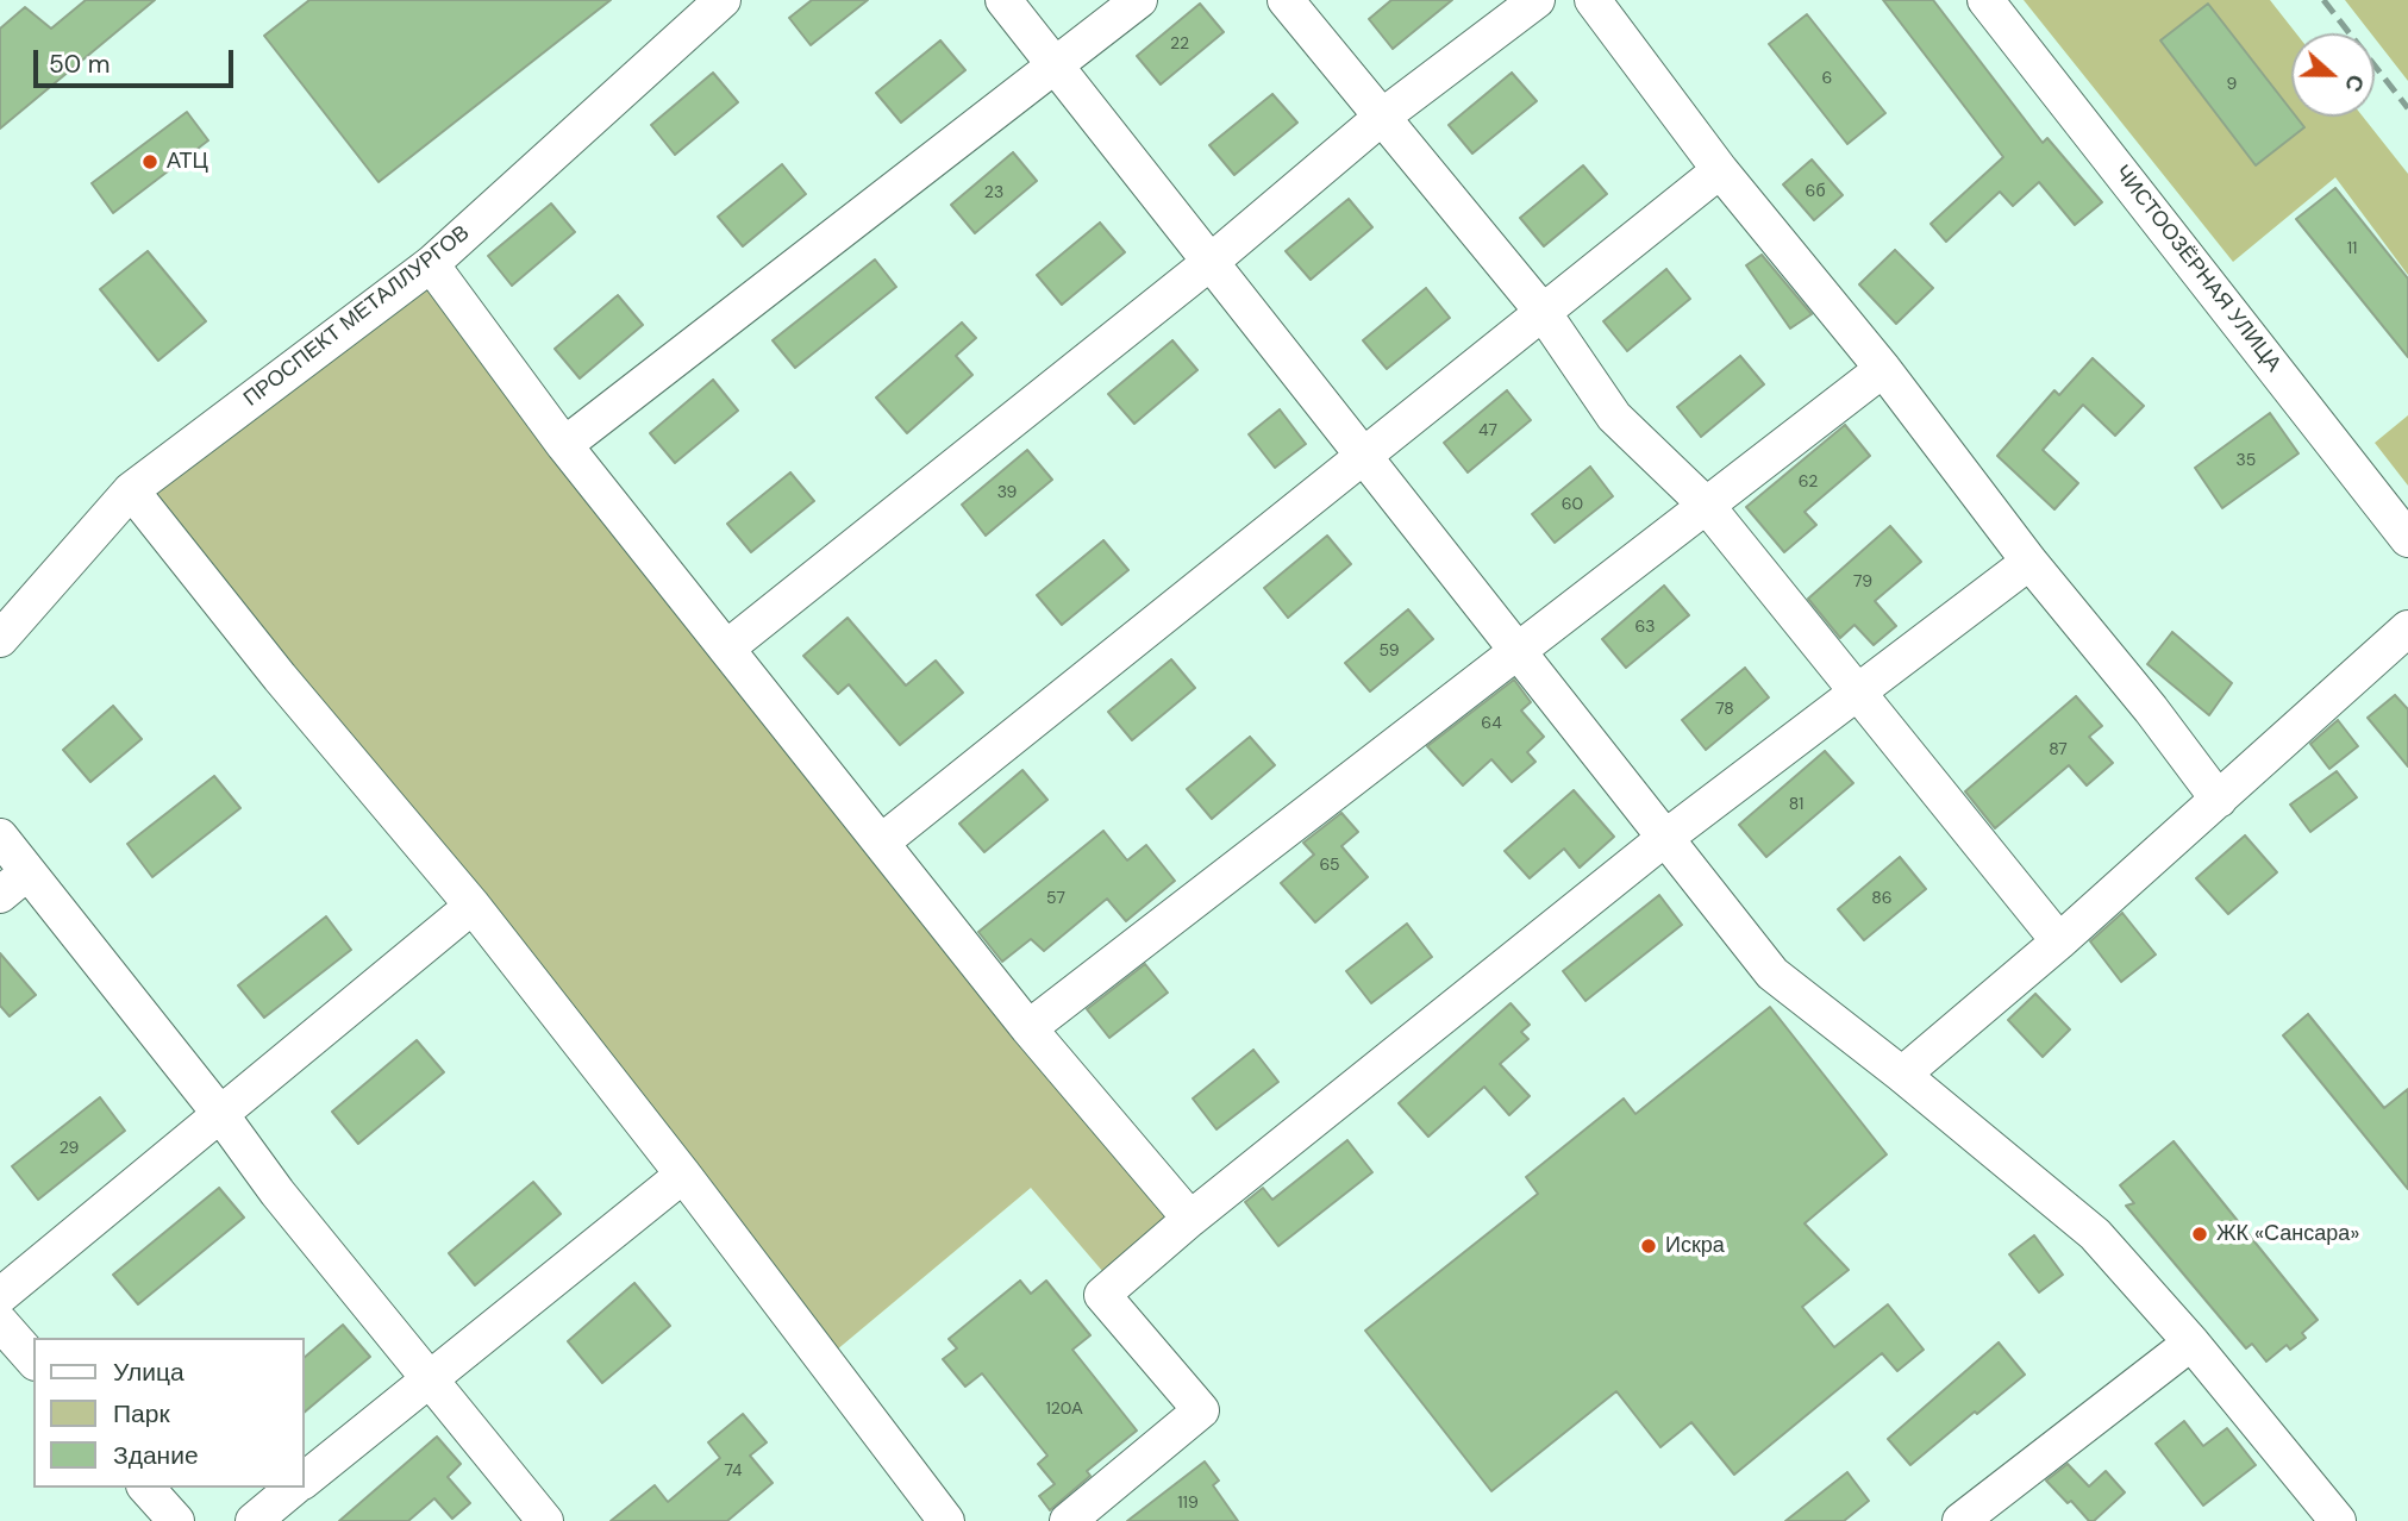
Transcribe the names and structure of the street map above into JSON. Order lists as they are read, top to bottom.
{
  "streets": {
    "street": ["ЧИСТООЗЁРНАЯ УЛИЦА", "ПРОСПЕКТ МЕТАЛЛУРГОВ"]
  },
  "places": ["АТЦ", "ЖК «Сансара»", "Искра"],
  "house_numbers": [
    "22",
    "6",
    "9",
    "6б",
    "23",
    "11",
    "47",
    "35",
    "62",
    "39",
    "60",
    "79",
    "63",
    "59",
    "78",
    "64",
    "87",
    "81",
    "65",
    "57",
    "86",
    "29",
    "120А",
    "74",
    "119"
  ],
  "legend": ["Улица", "Парк", "Здание"],
  "scale_bar": "50 m",
  "north": "right"
}
